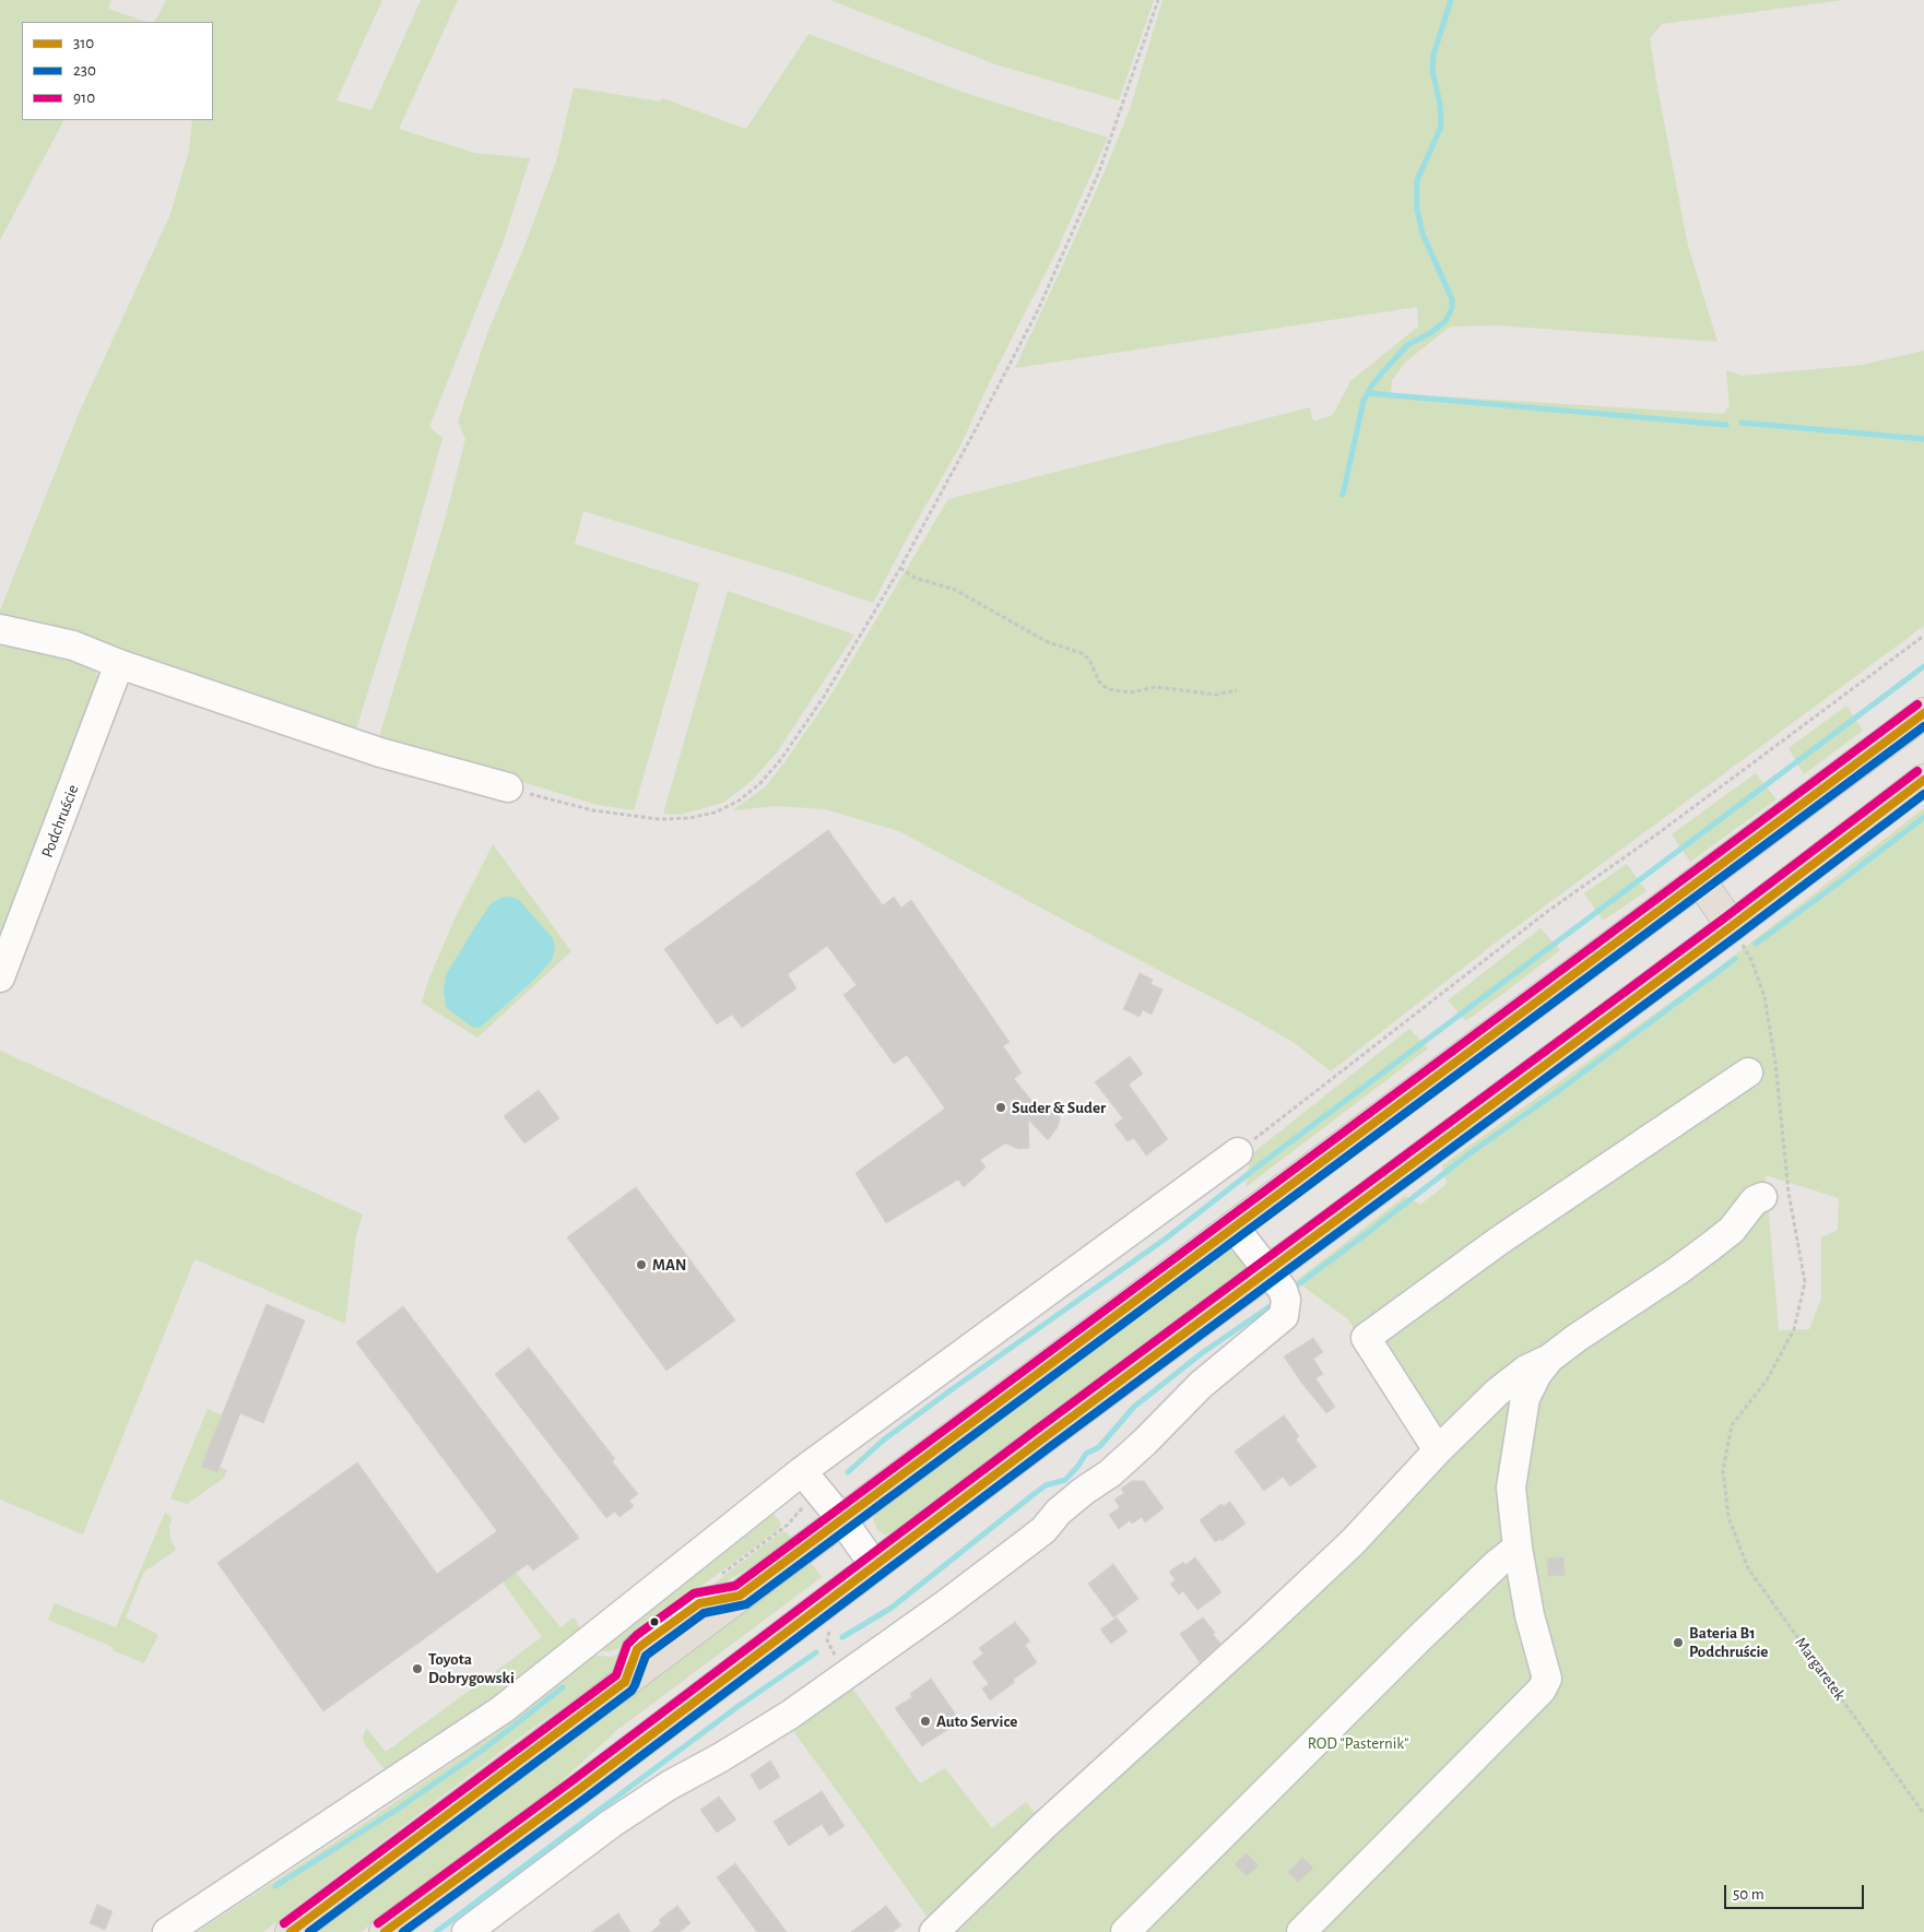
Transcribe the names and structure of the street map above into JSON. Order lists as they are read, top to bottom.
{
  "streets": {
    "street": ["Podchruście"],
    "path": ["Margaretek"]
  },
  "parks": ["ROD \"Pasternik\""],
  "places": [
    "Suder & Suder",
    "MAN",
    "Bateria B1 Podchruście",
    "Toyota Dobrygowski",
    "Auto Service"
  ],
  "lines": ["transit line 910", "transit line 310", "transit line 230"],
  "legend": ["310", "230", "910"],
  "scale_bar": "50 m"
}
